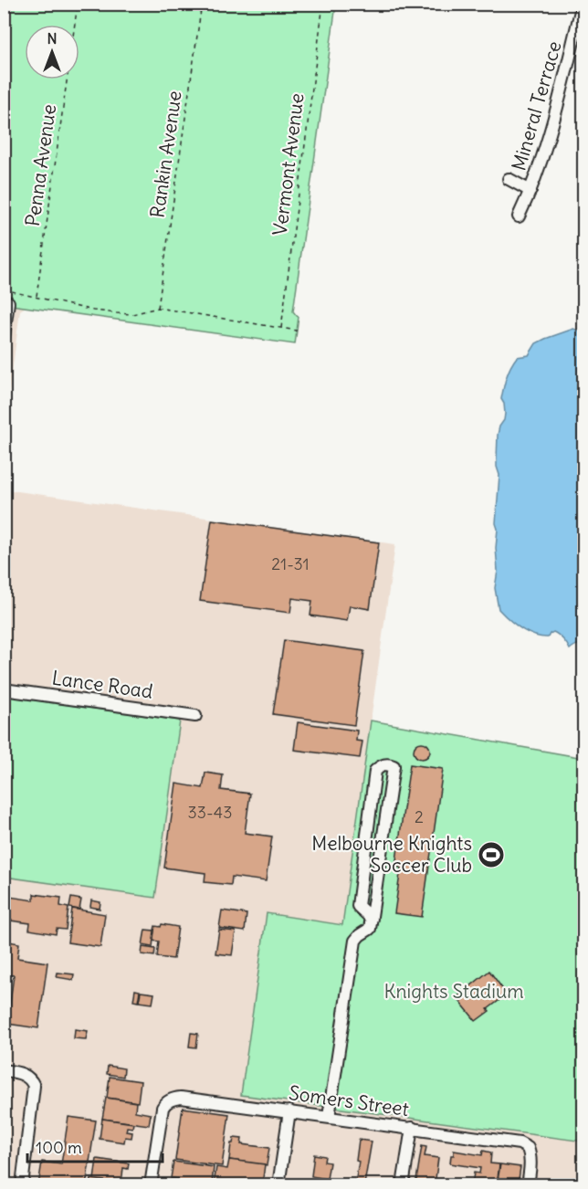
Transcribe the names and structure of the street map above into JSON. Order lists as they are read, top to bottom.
{
  "streets": {
    "street": ["Mineral Terrace", "Lance Road", "Somers Street"],
    "path": ["Rankin Avenue", "Vermont Avenue", "Penna Avenue"]
  },
  "parks": ["Knights Stadium"],
  "places": {
    "sports": ["Melbourne Knights Soccer Club"]
  },
  "house_numbers": ["21-31", "33-43", "2"],
  "scale_bar": "100 m",
  "north": "top"
}
